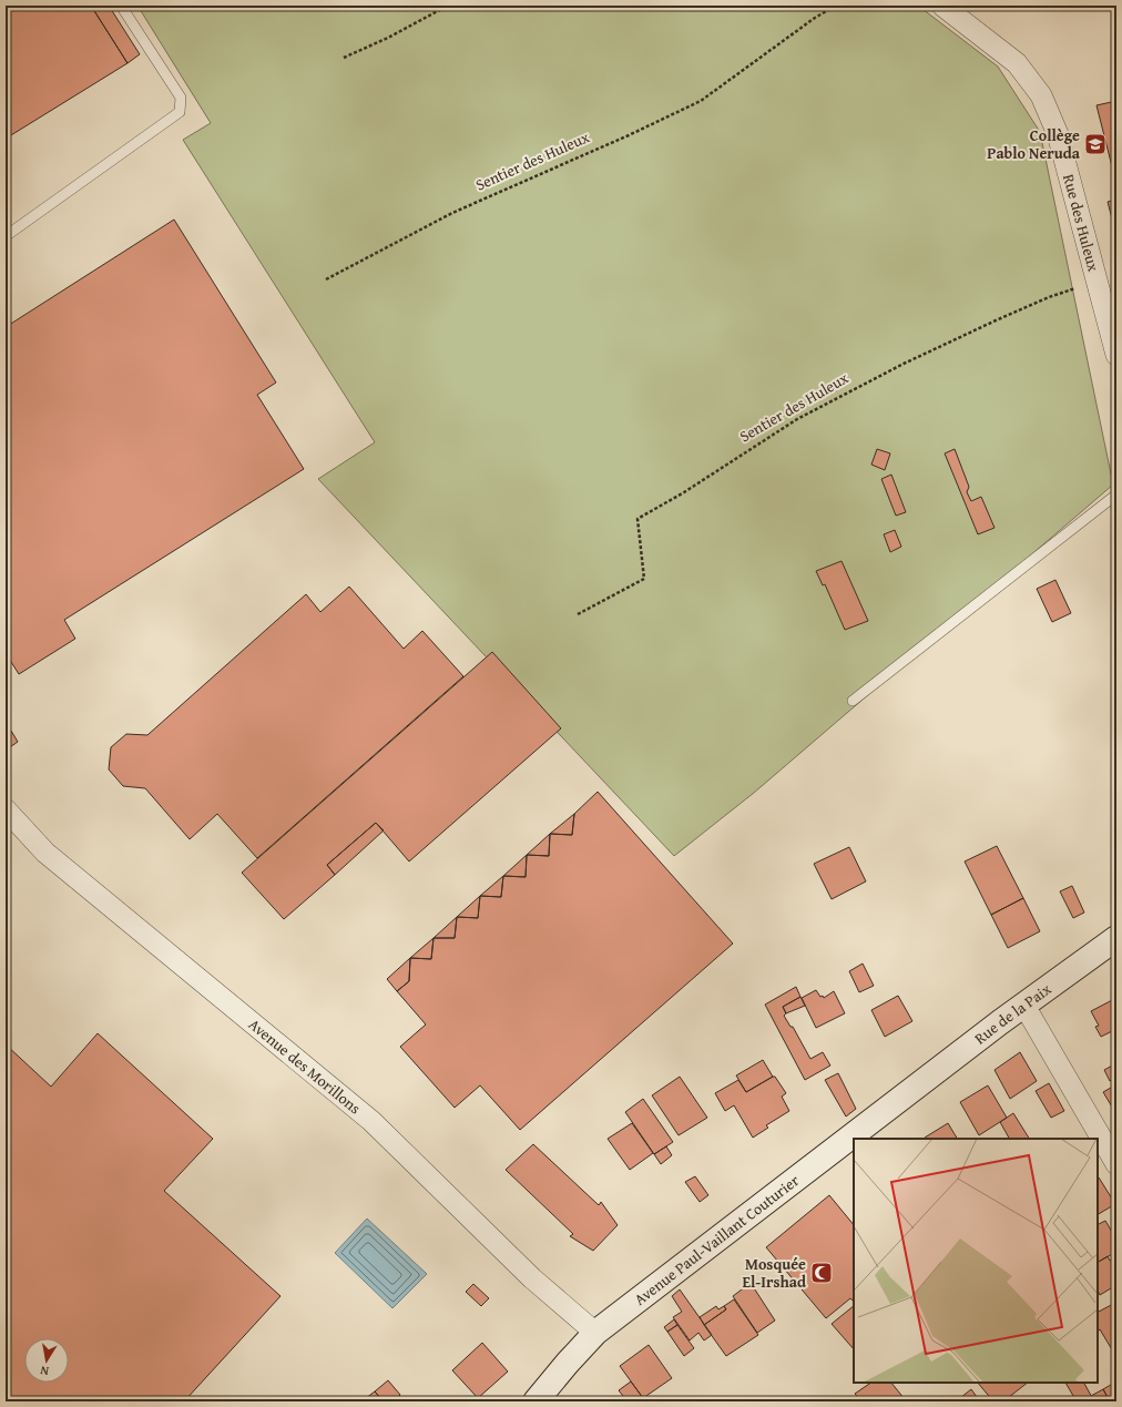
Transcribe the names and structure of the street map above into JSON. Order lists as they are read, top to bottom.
{
  "streets": {
    "street": [
      "Rue des Huleux",
      "Rue de la Paix",
      "Avenue des Morillons",
      "Avenue Paul-Vaillant Couturier"
    ],
    "path": ["Sentier des Huleux"]
  },
  "crossings": [
    ["Sentier des Huleux", "Rue des Huleux"],
    ["Rue de la Paix", "Avenue Paul-Vaillant Couturier"],
    ["Avenue des Morillons", "Avenue Paul-Vaillant Couturier"]
  ],
  "places": {
    "school or university": ["Collège Pablo Neruda"],
    "mosque": ["Mosquée El-Irshad"]
  },
  "north": "bottom"
}
